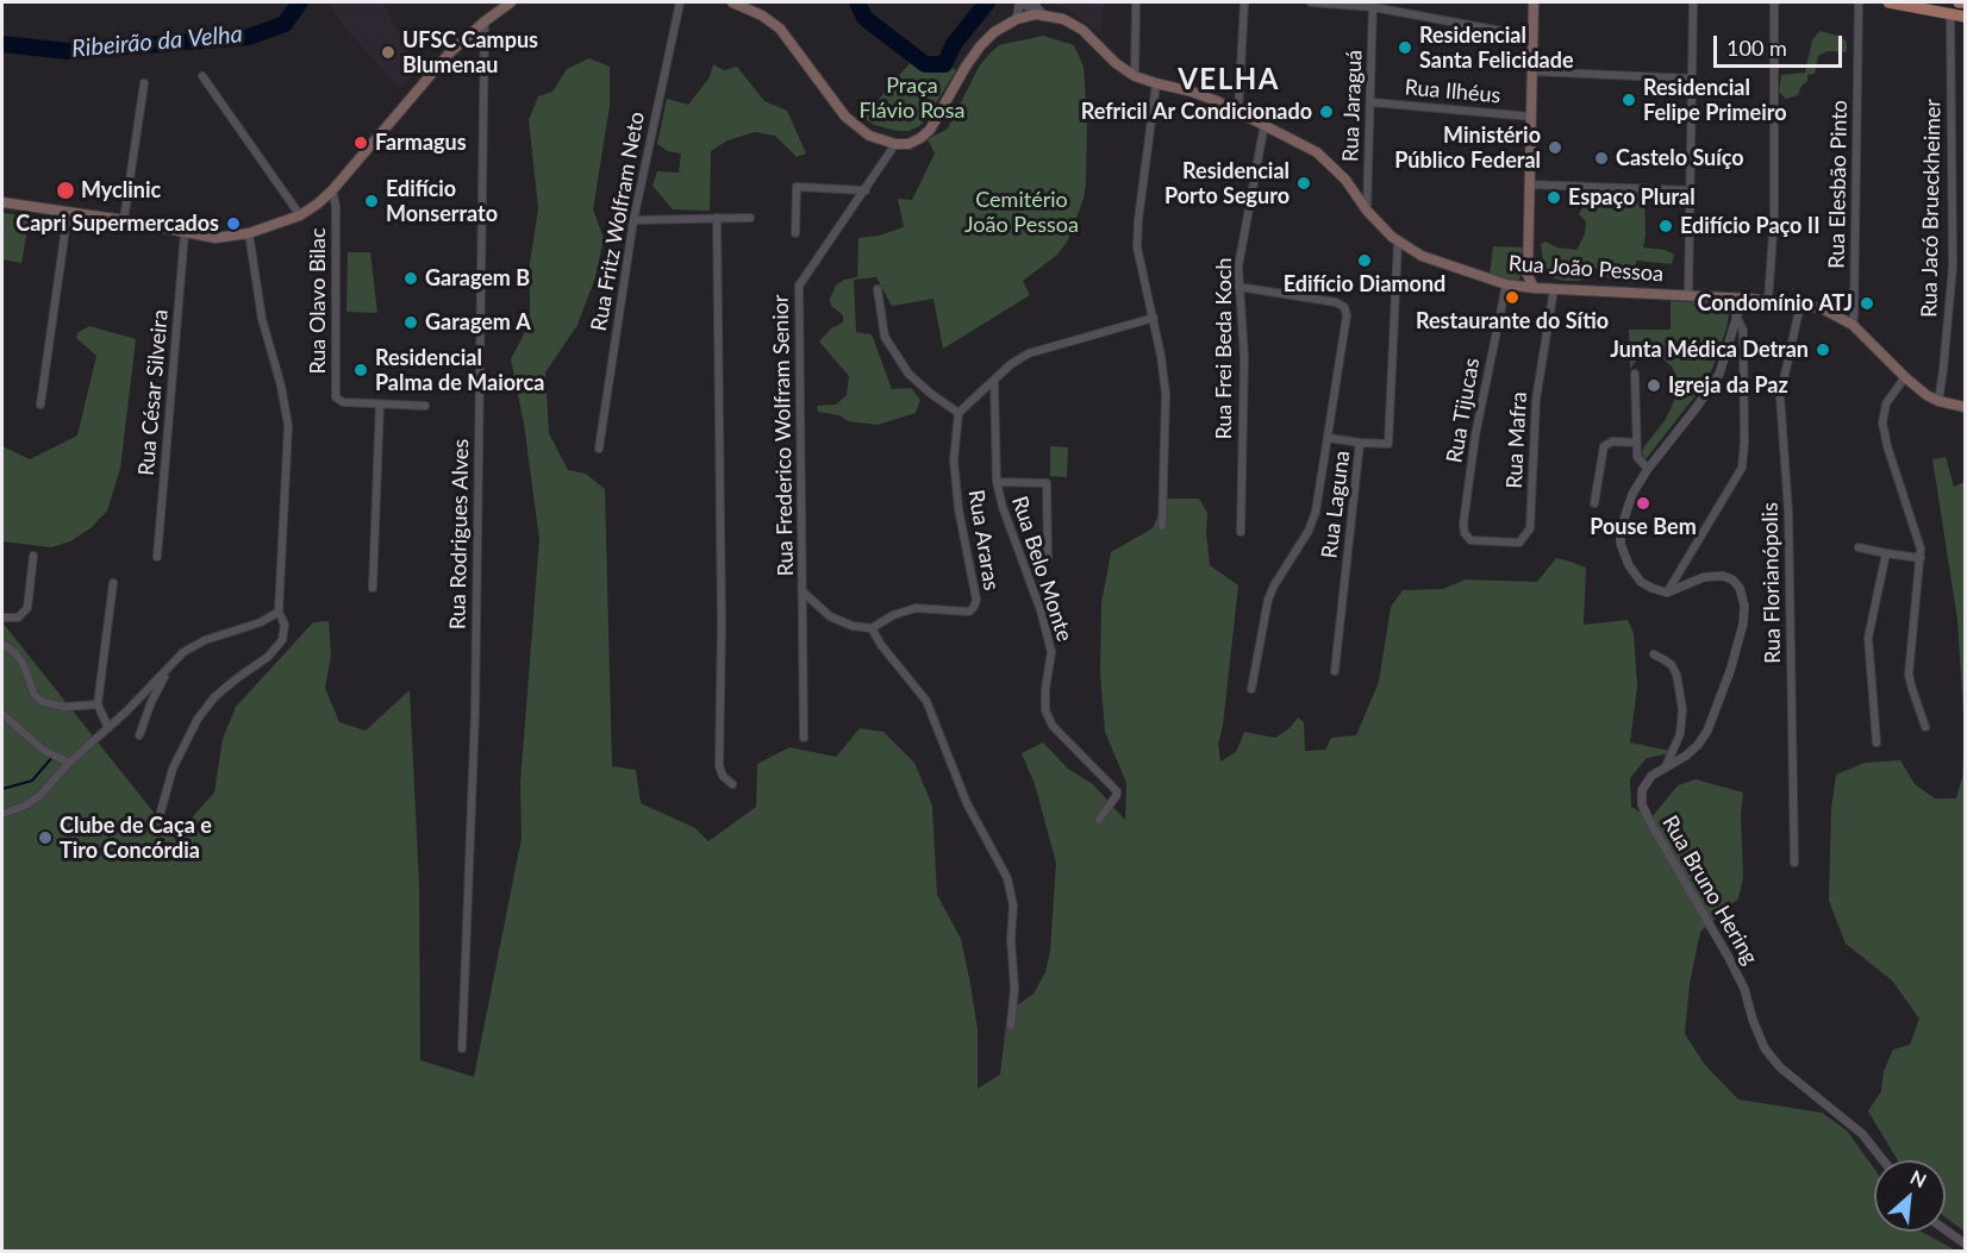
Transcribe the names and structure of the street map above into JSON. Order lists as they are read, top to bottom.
{
  "streets": {
    "main road": ["Rua João Pessoa"],
    "street": [
      "Rua Ilhéus",
      "Rua Jaraguá",
      "Rua Elesbão Pinto",
      "Rua Jacó Brueckheimer",
      "Rua Fritz Wolfram Neto",
      "Rua Olavo Bilac",
      "Rua Frei Beda Koch",
      "Rua César Silveira",
      "Rua Tijucas",
      "Rua Frederico Wolfram Senior",
      "Rua Mafra",
      "Rua Laguna",
      "Rua Rodrigues Alves",
      "Rua Araras",
      "Rua Belo Monte",
      "Rua Florianópolis",
      "Rua Bruno Hering"
    ]
  },
  "crossings": [
    ["Rua Ilhéus", "Rua Jaraguá"],
    ["Rua Jaraguá", "Rua João Pessoa"],
    ["Rua Elesbão Pinto", "Rua João Pessoa"],
    ["Rua Jacó Brueckheimer", "Rua João Pessoa"],
    ["Rua João Pessoa", "Rua Frei Beda Koch"],
    ["Rua João Pessoa", "Rua Tijucas"],
    ["Rua João Pessoa", "Rua Mafra"],
    ["Rua João Pessoa", "Rua Laguna"],
    ["Rua João Pessoa", "Rua Florianópolis"],
    ["Rua Tijucas", "Rua Mafra"],
    ["Rua Frederico Wolfram Senior", "Rua Araras"]
  ],
  "districts": ["VELHA"],
  "water": ["Ribeirão da Velha"],
  "parks": ["Praça Flávio Rosa", "Cemitério João Pessoa"],
  "places": [
    "Residencial Santa Felicidade",
    "UFSC Campus Blumenau",
    "Residencial Felipe Primeiro",
    "Refricil Ar Condicionado",
    "Farmagus",
    "Ministério Público Federal",
    "Castelo Suíço",
    "Residencial Porto Seguro",
    "Myclinic",
    "Espaço Plural",
    "Edifício Monserrato",
    "Capri Supermercados",
    "Edifício Paço II",
    "Edifício Diamond",
    "Garagem B",
    "Restaurante do Sítio",
    "Condomínio ATJ",
    "Garagem A",
    "Junta Médica Detran",
    "Residencial Palma de Maiorca",
    "Igreja da Paz",
    "Pouse Bem",
    "Clube de Caça e Tiro Concórdia"
  ],
  "scale_bar": "100 m",
  "north": "top right"
}
